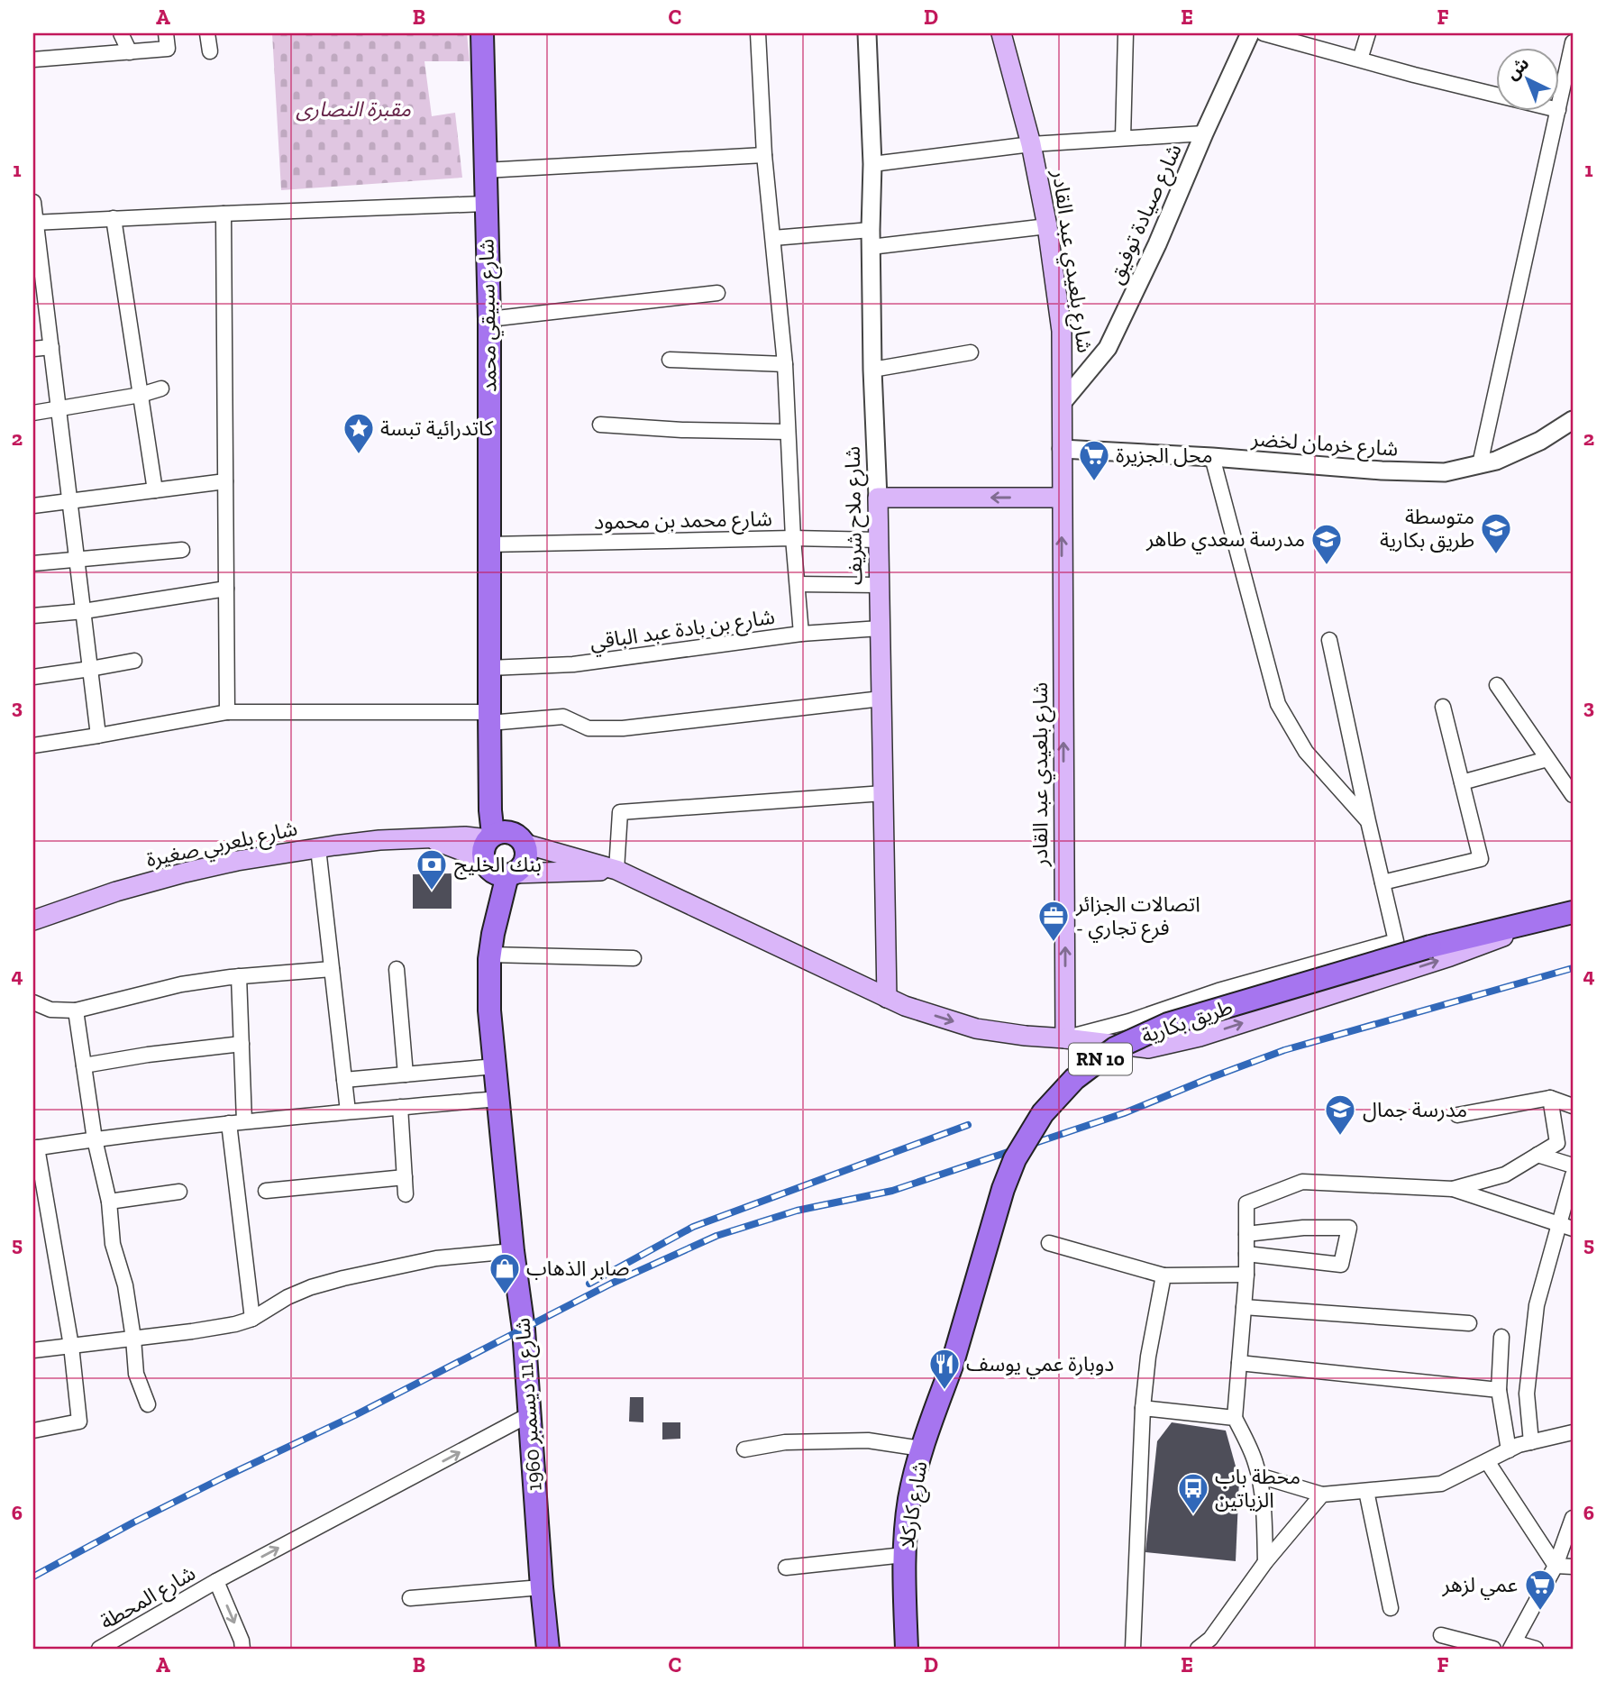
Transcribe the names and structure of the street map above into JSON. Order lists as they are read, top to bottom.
{
  "streets": {
    "main road": [
      "شارع بلعيدي عبد القادر",
      "شارع سبيقي محمد",
      "شارع ملاح شريف",
      "شارع بلعربي صغيرة",
      "طريق بكارية",
      "RN 10",
      "شارع 11 ديسمبر 1960",
      "شارع كاركلا"
    ],
    "street": [
      "شارع صيادة توفيق",
      "شارع خرمان لخضر",
      "شارع محمد بن محمود",
      "شارع بن بادة عبد الباقي",
      "شارع المحطة"
    ]
  },
  "crossings": [
    ["شارع صيادة توفيق", "شارع بلعيدي عبد القادر"],
    ["شارع بلعيدي عبد القادر", "شارع خرمان لخضر"],
    ["شارع سبيقي محمد", "شارع محمد بن محمود"],
    ["شارع سبيقي محمد", "شارع بن بادة عبد الباقي"],
    ["شارع سبيقي محمد", "شارع بلعربي صغيرة"],
    ["شارع سبيقي محمد", "شارع 11 ديسمبر 1960"],
    ["شارع ملاح شريف", "شارع محمد بن محمود"],
    ["شارع ملاح شريف", "شارع بن بادة عبد الباقي"],
    ["شارع بلعربي صغيرة", "شارع 11 ديسمبر 1960"],
    ["طريق بكارية", "RN 10"],
    ["طريق بكارية", "شارع كاركلا"],
    ["شارع 11 ديسمبر 1960", "شارع المحطة"]
  ],
  "one_way": ["شارع بلعيدي عبد القادر", "شارع المحطة"],
  "parks": ["مقبرة النصارى"],
  "places": {
    "place": ["كاتدرائية تبسة"],
    "supermarket": ["محل الجزيرة", "عمي لزهر"],
    "school or university": ["متوسطة طريق بكارية", "مدرسة سعدي طاهر", "مدرسة جمال"],
    "bank": ["بنك الخليج"],
    "office": ["اتصالات الجزائر - فرع تجاري"],
    "shop": ["صابر الذهاب"],
    "restaurant": ["دوبارة عمي يوسف"],
    "bus stop": ["محطة باب الزياتين"]
  },
  "north": "top left",
  "grid": {
    "columns": [
      "A",
      "B",
      "C",
      "D",
      "E",
      "F"
    ],
    "rows": [
      "1",
      "2",
      "3",
      "4",
      "5",
      "6"
    ]
  }
}
